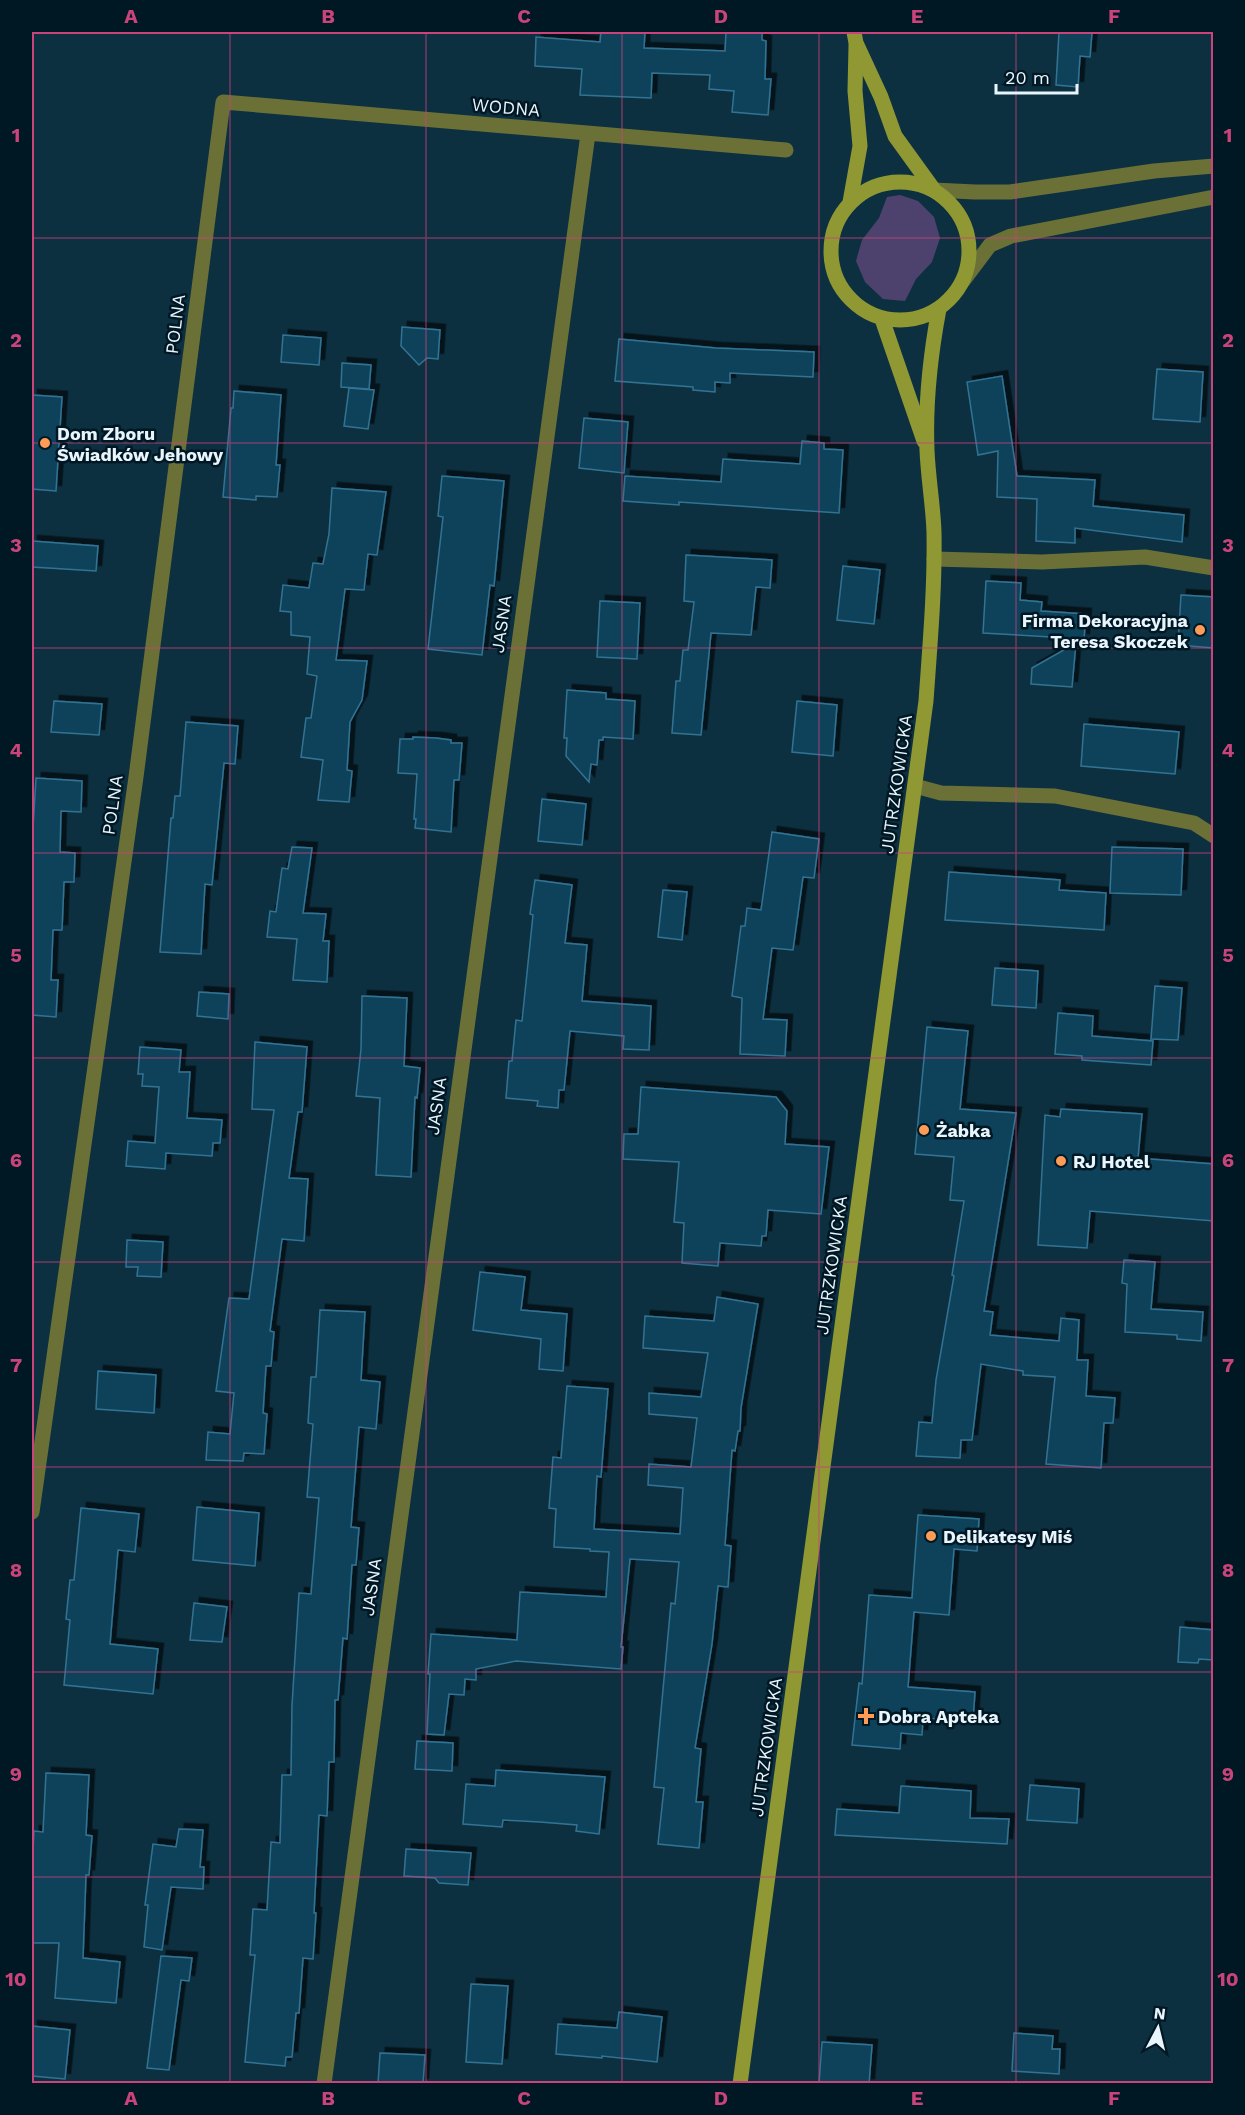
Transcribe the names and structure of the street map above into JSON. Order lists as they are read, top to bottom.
{
  "streets": {
    "main road": ["JUTRZKOWICKA"],
    "street": ["WODNA", "POLNA", "JASNA"]
  },
  "crossings": [
    ["WODNA", "POLNA"],
    ["WODNA", "JASNA"]
  ],
  "places": {
    "other": [
      "Dom Zboru Świadków Jehowy",
      "Firma Dekoracyjna Teresa Skoczek",
      "Żabka",
      "RJ Hotel",
      "Delikatesy Miś"
    ],
    "health": ["Dobra Apteka"]
  },
  "scale_bar": "20 m",
  "north": "top",
  "grid": {
    "columns": [
      "A",
      "B",
      "C",
      "D",
      "E",
      "F"
    ],
    "rows": [
      "1",
      "2",
      "3",
      "4",
      "5",
      "6",
      "7",
      "8",
      "9",
      "10"
    ]
  }
}
